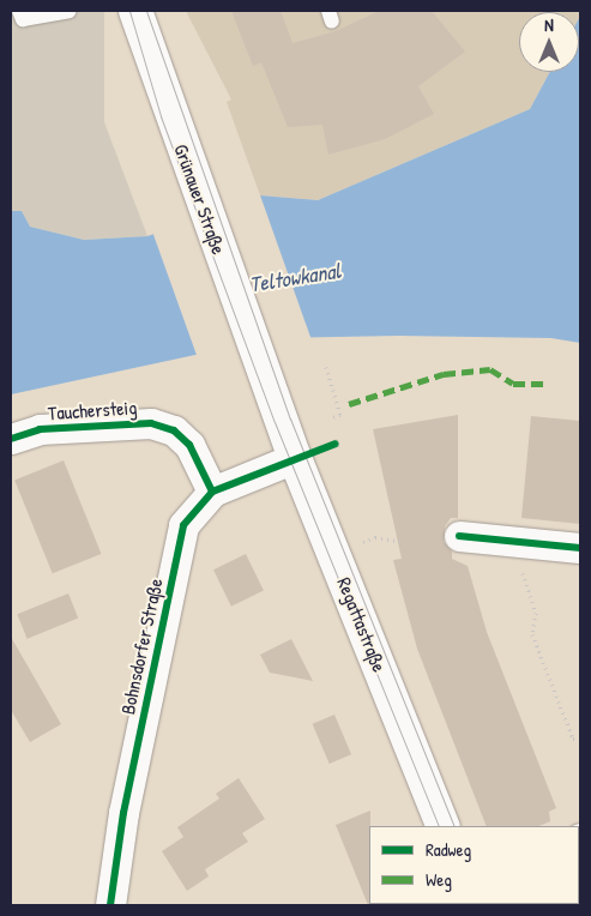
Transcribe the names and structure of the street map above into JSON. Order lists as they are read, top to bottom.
{
  "streets": {
    "main road": ["Grünauer Straße", "Regattastraße"],
    "street": ["Tauchersteig", "Bohnsdorfer Straße"]
  },
  "crossings": [
    ["Grünauer Straße", "Regattastraße"],
    ["Tauchersteig", "Bohnsdorfer Straße"],
    ["Regattastraße", "Bohnsdorfer Straße"]
  ],
  "water": ["Teltowkanal"],
  "legend": ["Radweg", "Weg"],
  "north": "top"
}
